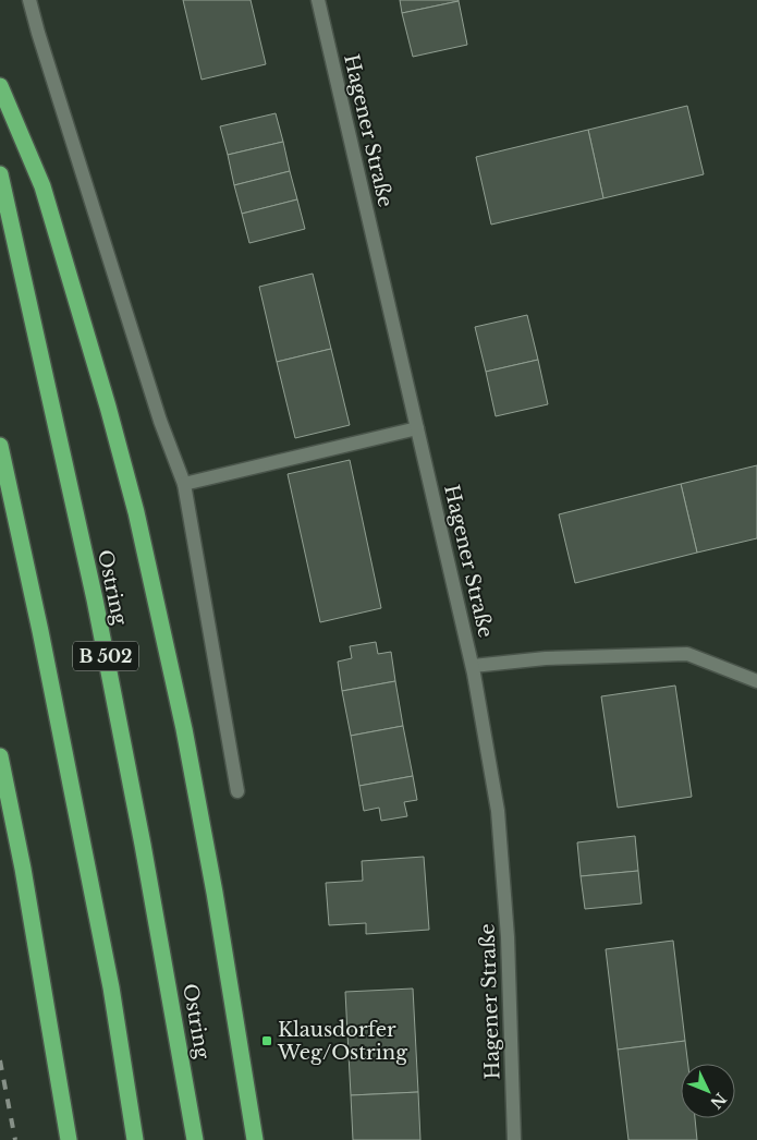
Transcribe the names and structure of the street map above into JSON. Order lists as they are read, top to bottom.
{
  "streets": {
    "highway": ["Ostring", "B 502"],
    "street": ["Hagener Straße"]
  },
  "places": {
    "transit": ["Klausdorfer Weg/Ostring"]
  },
  "north": "bottom right"
}
